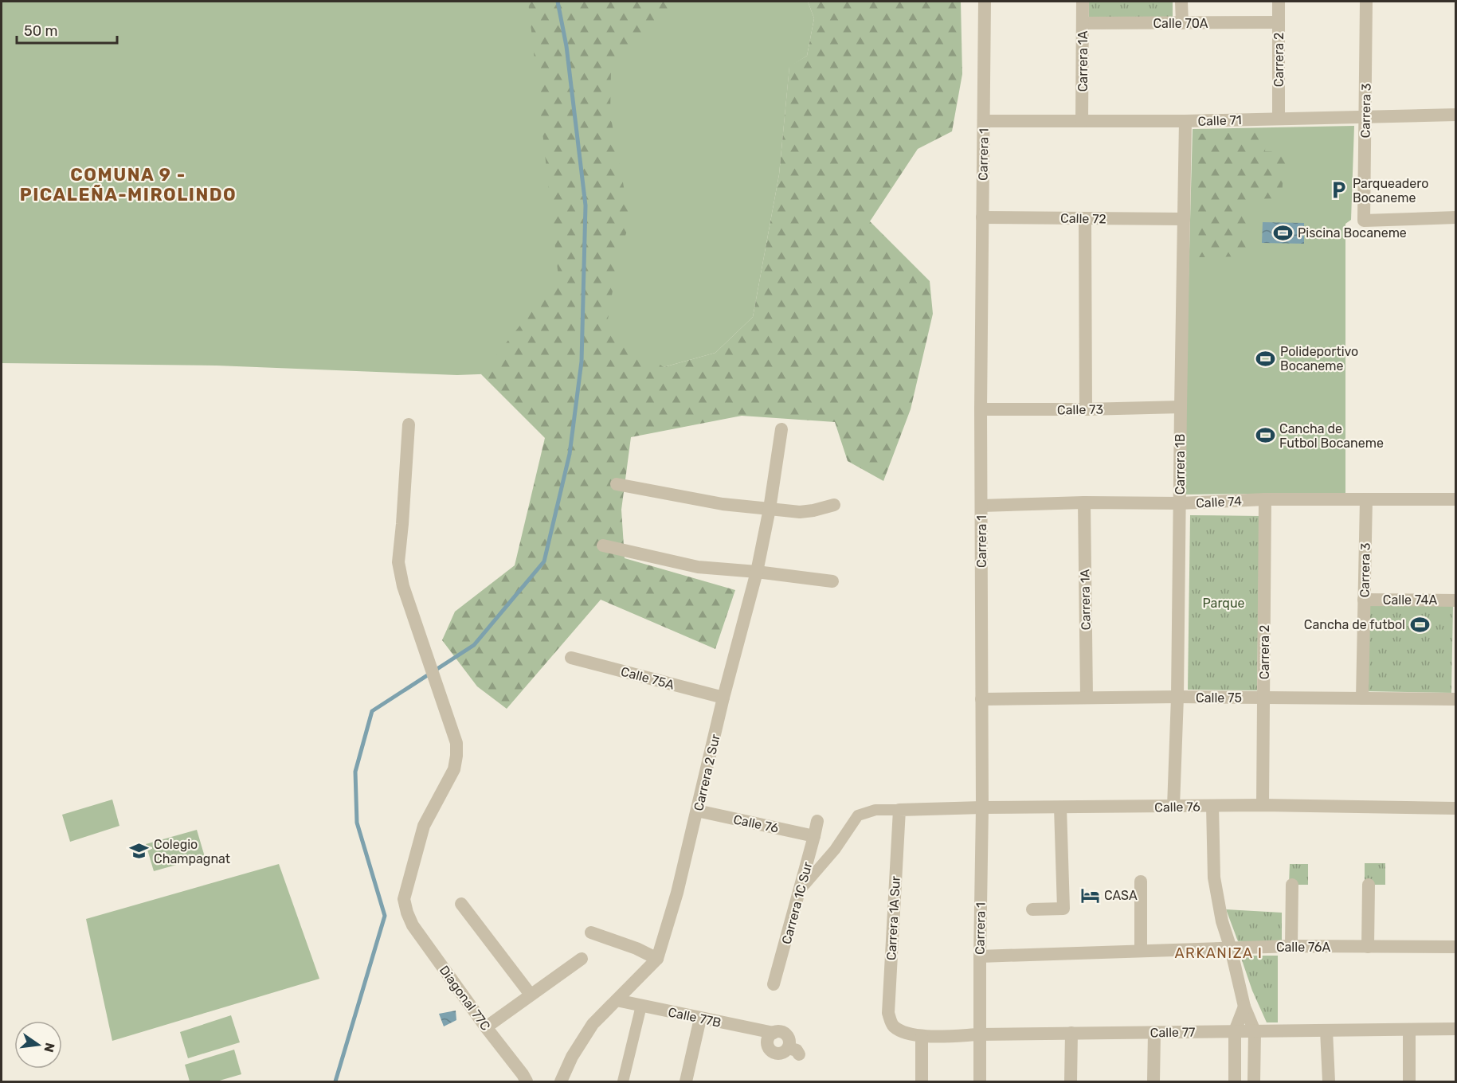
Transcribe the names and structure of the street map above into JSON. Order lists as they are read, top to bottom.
{
  "streets": {
    "street": [
      "Calle 70A",
      "Carrera 2",
      "Carrera 1A",
      "Carrera 3",
      "Calle 71",
      "Carrera 1",
      "Calle 72",
      "Calle 73",
      "Carrera 1B",
      "Calle 74",
      "Calle 74A",
      "Calle 75A",
      "Calle 75",
      "Carrera 2 Sur",
      "Calle 76",
      "Carrera 1C Sur",
      "Carrera 1A Sur",
      "Calle 76A",
      "Diagonal 77C",
      "Calle 77B",
      "Calle 77"
    ]
  },
  "crossings": [
    ["Calle 70A", "Carrera 2"],
    ["Calle 70A", "Carrera 1A"],
    ["Carrera 2", "Calle 71"],
    ["Carrera 2", "Calle 74"],
    ["Carrera 2", "Calle 75"],
    ["Carrera 2", "Calle 76"],
    ["Carrera 1A", "Calle 71"],
    ["Carrera 1A", "Calle 74"],
    ["Carrera 1A", "Calle 75"],
    ["Carrera 3", "Calle 71"],
    ["Carrera 3", "Calle 74"],
    ["Carrera 3", "Calle 74A"],
    ["Carrera 3", "Calle 75"],
    ["Calle 71", "Carrera 1"],
    ["Calle 71", "Carrera 1B"],
    ["Carrera 1", "Calle 72"],
    ["Carrera 1", "Calle 73"],
    ["Carrera 1", "Calle 74"],
    ["Carrera 1", "Calle 75"],
    ["Carrera 1", "Calle 76"],
    ["Carrera 1", "Calle 76A"],
    ["Carrera 1", "Calle 77"],
    ["Calle 72", "Carrera 1B"],
    ["Calle 73", "Carrera 1B"],
    ["Carrera 1B", "Calle 74"],
    ["Carrera 1B", "Calle 75"],
    ["Carrera 1B", "Calle 76"],
    ["Calle 75A", "Carrera 2 Sur"],
    ["Carrera 2 Sur", "Calle 76"],
    ["Carrera 2 Sur", "Calle 77B"],
    ["Calle 76", "Carrera 1C Sur"],
    ["Calle 76", "Carrera 1A Sur"],
    ["Carrera 1A Sur", "Calle 77"]
  ],
  "districts": ["COMUNA 9 - PICALEÑA-MIROLINDO", "ARKANIZA I"],
  "parks": ["Parque"],
  "places": {
    "parking": ["Parqueadero Bocaneme"],
    "sports": [
      "Piscina Bocaneme",
      "Polideportivo Bocaneme",
      "Cancha de Futbol Bocaneme",
      "Cancha de futbol"
    ],
    "school or university": ["Colegio Champagnat"],
    "hotel": ["CASA"]
  },
  "scale_bar": "50 m",
  "north": "right"
}
